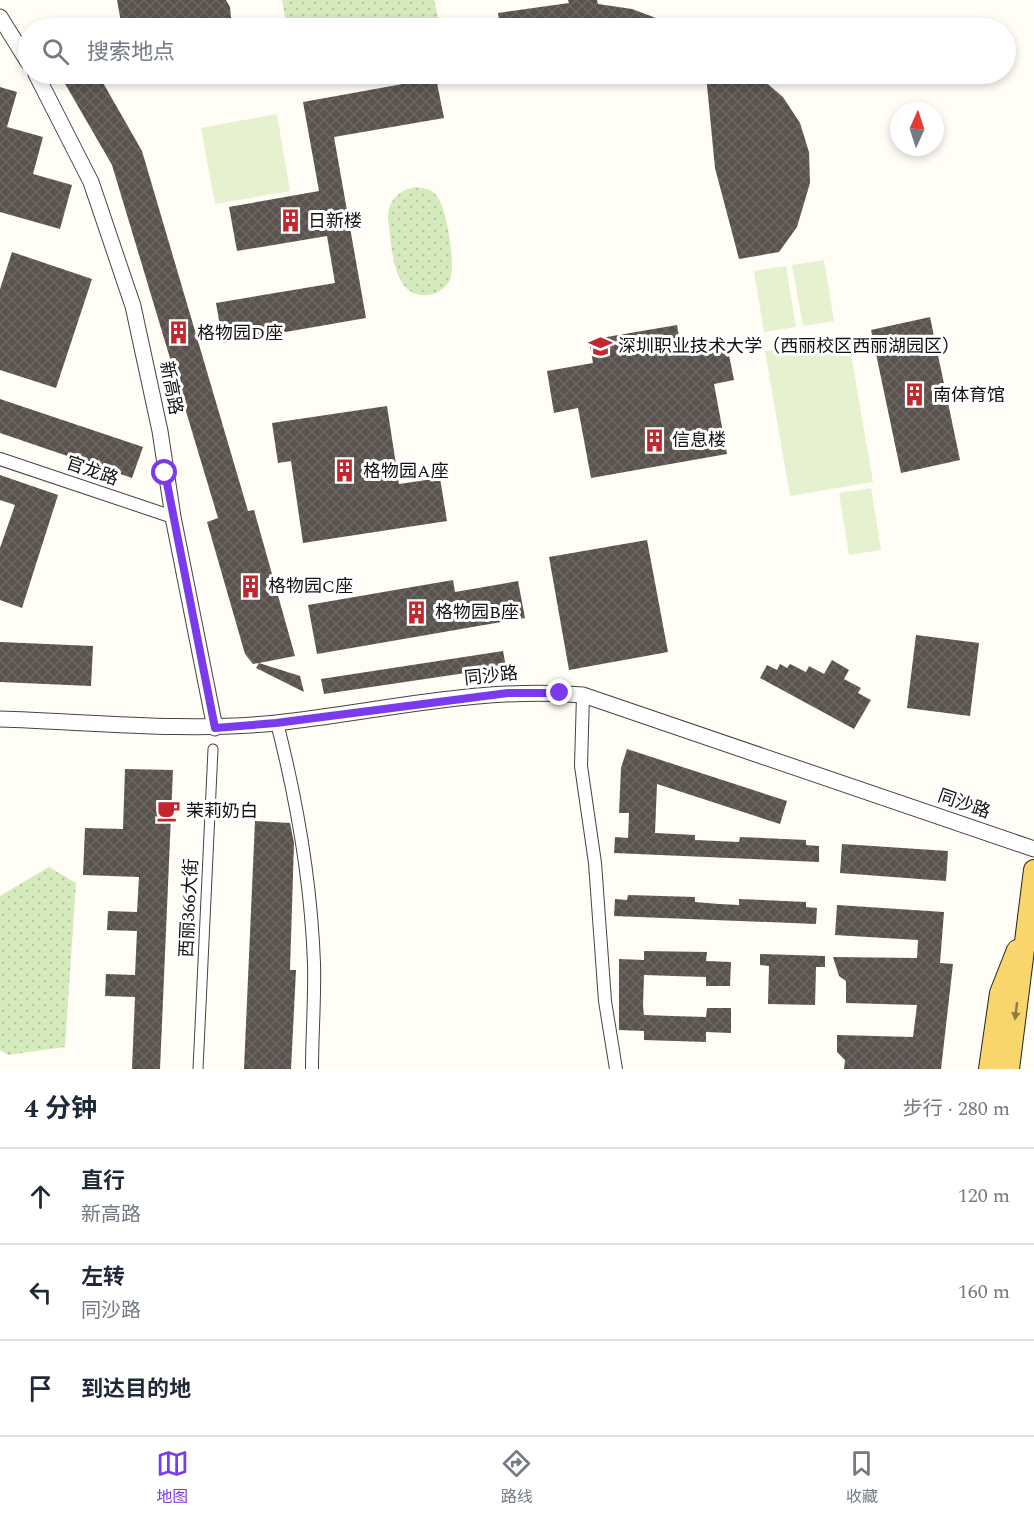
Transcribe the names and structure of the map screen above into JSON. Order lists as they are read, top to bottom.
{
  "streets": {
    "street": [
      "新高路",
      "官龙路",
      "同沙路",
      "西丽366大街"
    ]
  },
  "crossings": [
    ["新高路", "官龙路"],
    ["新高路", "同沙路"]
  ],
  "places": {
    "building": [
      "日新楼",
      "格物园D座",
      "南体育馆",
      "信息楼",
      "格物园A座",
      "格物园C座",
      "格物园B座"
    ],
    "school or university": ["深圳职业技术大学（西丽校区西丽湖园区）"],
    "cafe": ["茉莉奶白"]
  },
  "north": "top",
  "page": {
    "search": "搜索地点",
    "heading": ["4 分钟", "步行 · 280 m"],
    "list": [
      ["直行", "新高路", "120 m"],
      ["左转", "同沙路", "160 m"],
      "到达目的地"
    ],
    "nav": ["地图", "路线", "收藏"]
  }
}
